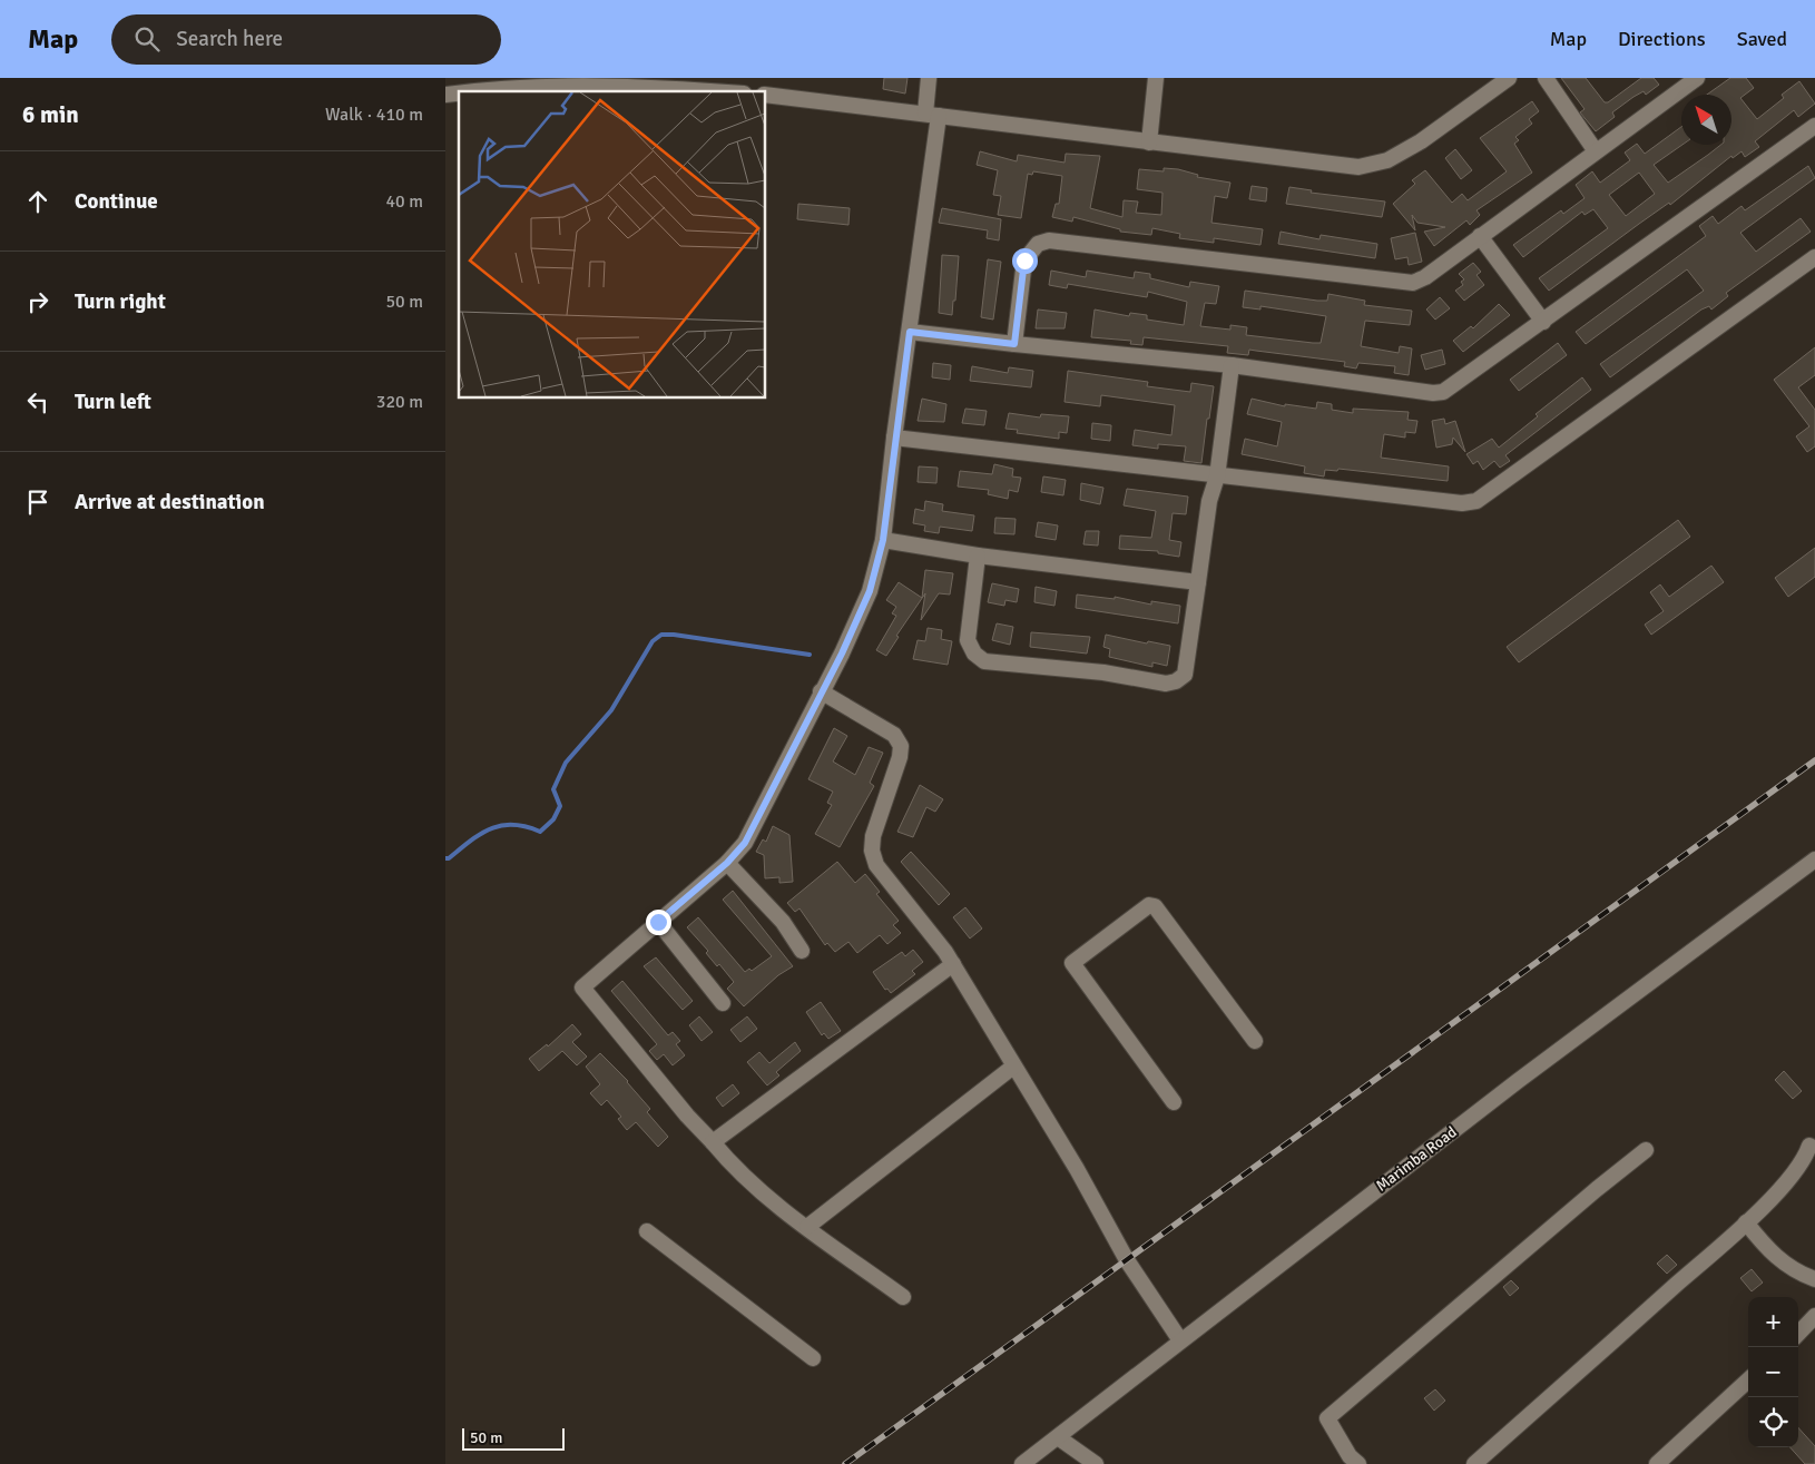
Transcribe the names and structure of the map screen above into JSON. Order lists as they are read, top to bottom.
{
  "streets": {
    "street": ["Marimba Road"]
  },
  "scale_bar": "50 m",
  "north": "top left",
  "page": {
    "header": "Map",
    "search": "Search here",
    "nav": ["Map", "Directions", "Saved"],
    "heading": ["6 min", "Walk · 410 m"],
    "list": [
      ["Continue", "40 m"],
      ["Turn right", "50 m"],
      ["Turn left", "320 m"],
      "Arrive at destination"
    ],
    "map_buttons": ["+", "−"],
    "scale": "50 m"
  }
}
